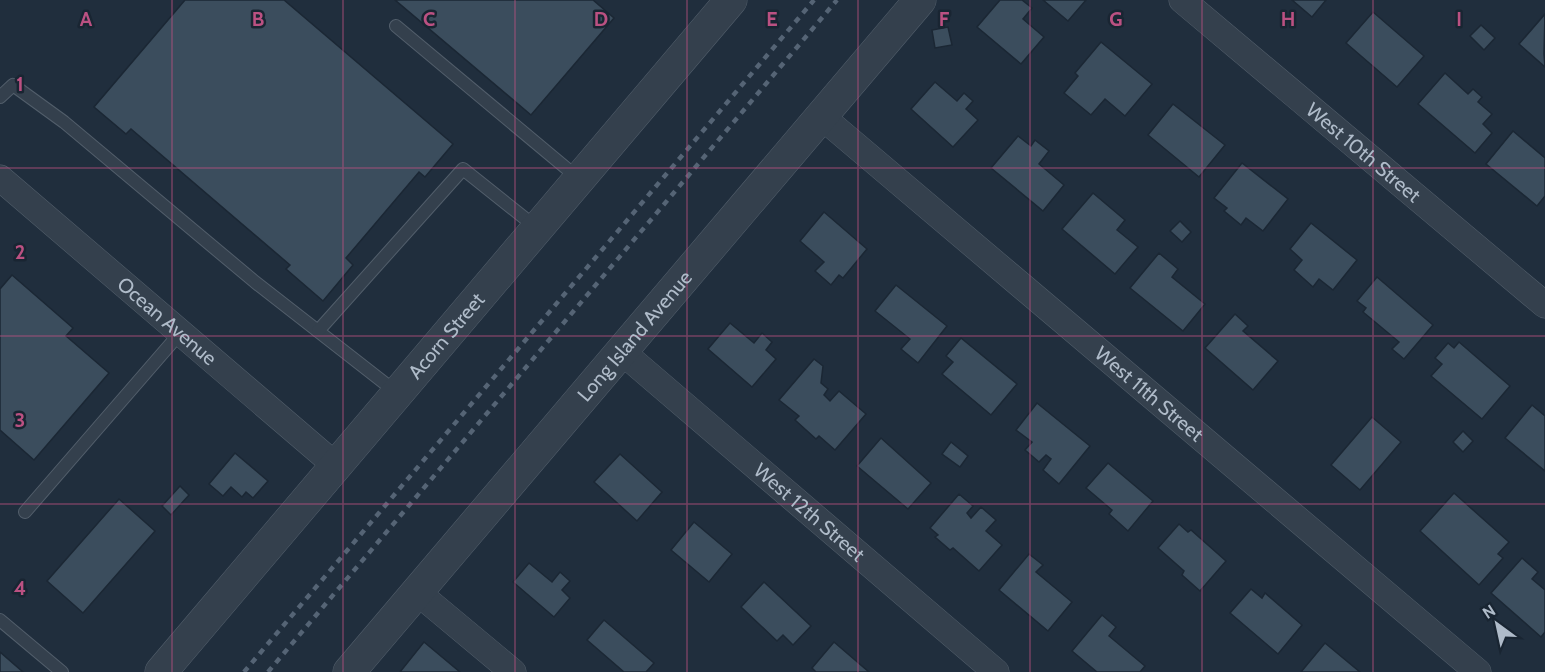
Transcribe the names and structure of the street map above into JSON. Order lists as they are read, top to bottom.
{
  "streets": {
    "street": [
      "West 10th Street",
      "Ocean Avenue",
      "Acorn Street",
      "Long Island Avenue",
      "West 11th Street",
      "West 12th Street"
    ]
  },
  "crossings": [
    ["Ocean Avenue", "Acorn Street"],
    ["Long Island Avenue", "West 11th Street"],
    ["Long Island Avenue", "West 12th Street"]
  ],
  "north": "top left",
  "grid": {
    "columns": [
      "A",
      "B",
      "C",
      "D",
      "E",
      "F",
      "G",
      "H",
      "I"
    ],
    "rows": [
      "1",
      "2",
      "3",
      "4"
    ]
  }
}
